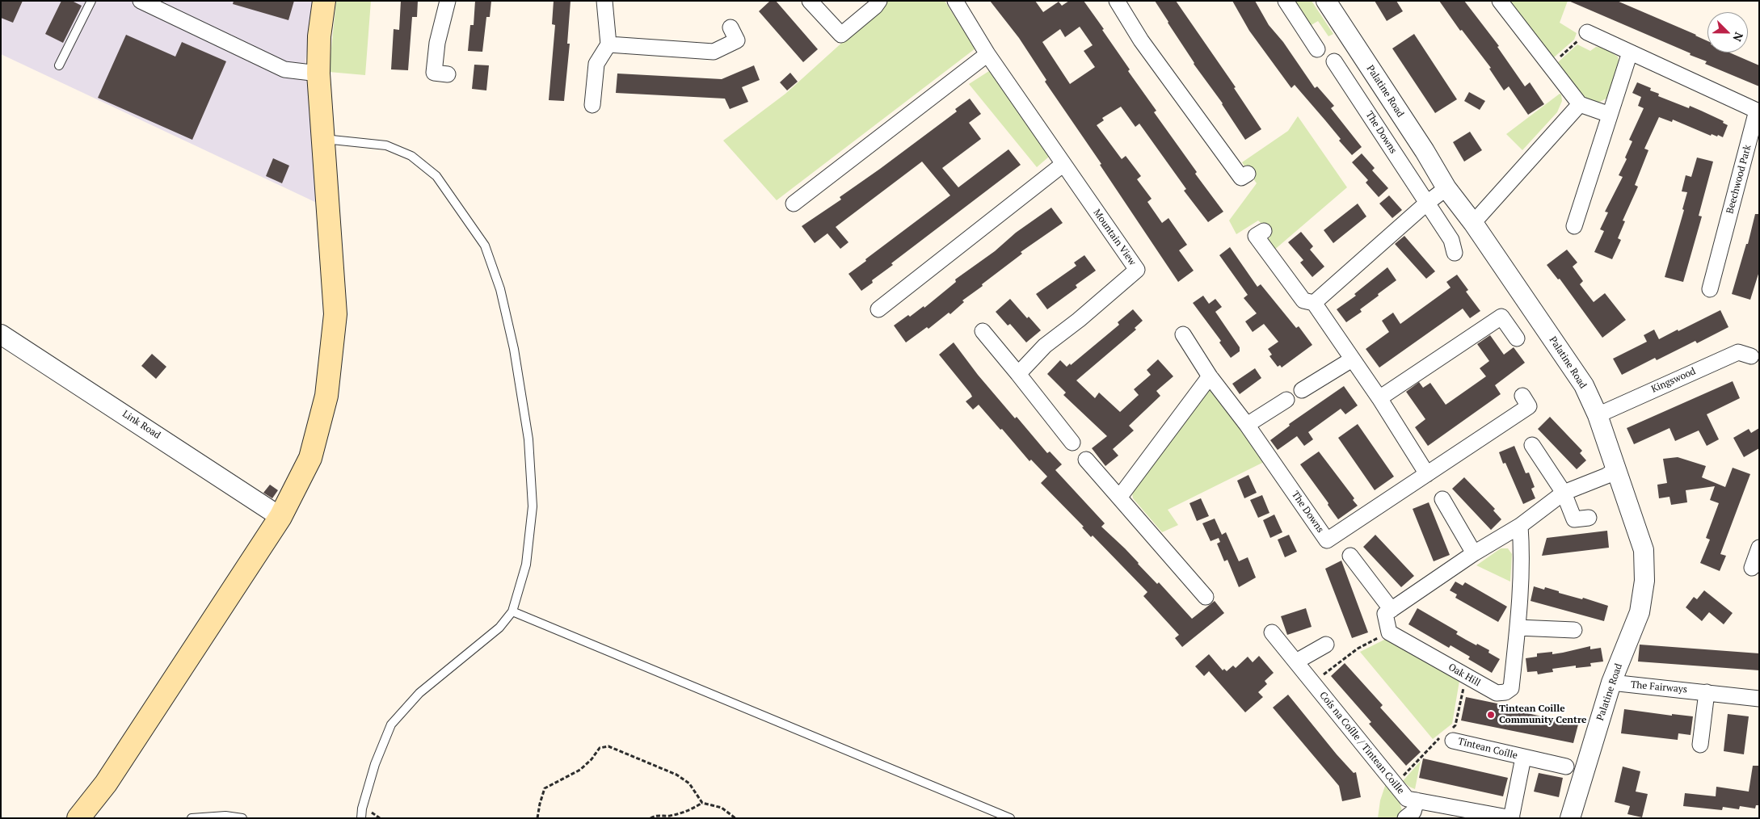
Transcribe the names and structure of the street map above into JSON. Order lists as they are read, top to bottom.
{
  "streets": {
    "street": [
      "Palatine Road",
      "The Downs",
      "Beechwood Park",
      "Mountain View",
      "Kingswood",
      "Link Road",
      "Oak Hill",
      "The Fairways",
      "Coís na Coílle / Tintean Coille",
      "Tintean Coílle"
    ]
  },
  "crossings": [
    ["Palatine Road", "Kingswood"],
    ["Palatine Road", "The Fairways"],
    ["Coís na Coílle / Tintean Coille", "Tintean Coílle"]
  ],
  "places": ["Tintean Coille Community Centre"],
  "north": "bottom right"
}
